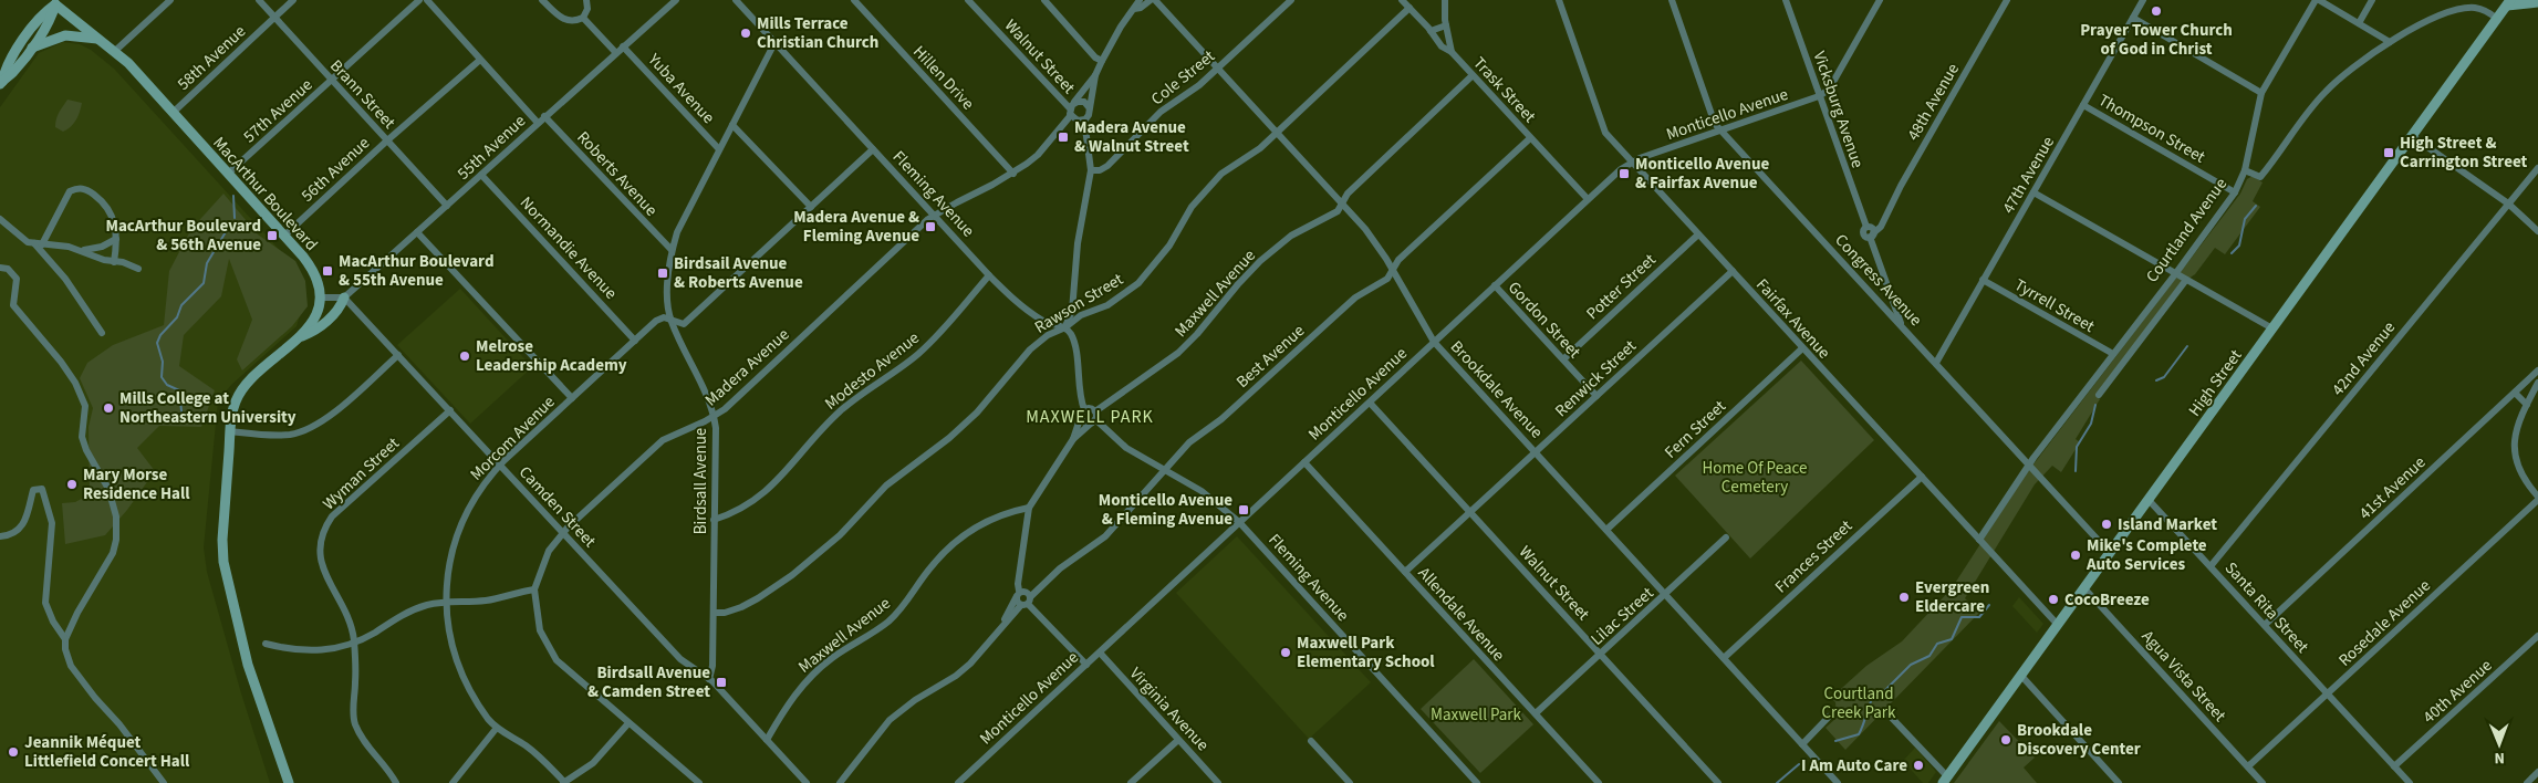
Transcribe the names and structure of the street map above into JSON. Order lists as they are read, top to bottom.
{
  "streets": {
    "main road": ["MacArthur Boulevard", "High Street"],
    "street": [
      "Walnut Street",
      "58th Avenue",
      "Hillen Drive",
      "Cole Street",
      "Yuba Avenue",
      "Trask Street",
      "Brann Street",
      "48th Avenue",
      "Vicksburg Avenue",
      "57th Avenue",
      "Monticello Avenue",
      "Thompson Street",
      "55th Avenue",
      "56th Avenue",
      "Roberts Avenue",
      "47th Avenue",
      "Fleming Avenue",
      "Courtland Avenue",
      "Normandie Avenue",
      "Congress Avenue",
      "Potter Street",
      "Maxwell Avenue",
      "Rawson Street",
      "Tyrrell Street",
      "Fairfax Avenue",
      "Gordon Street",
      "Best Avenue",
      "42nd Avenue",
      "Madera Avenue",
      "Modesto Avenue",
      "Renwick Street",
      "Brookdale Avenue",
      "Fern Street",
      "Morcom Avenue",
      "Wyman Street",
      "Birdsall Avenue",
      "41st Avenue",
      "Camden Street",
      "Frances Street",
      "Santa Rita Street",
      "Allendale Avenue",
      "Lilac Street",
      "Rosedale Avenue",
      "Agua Vista Street",
      "40th Avenue",
      "Virginia Avenue"
    ]
  },
  "crossings": [
    ["Walnut Street", "Monticello Avenue"],
    ["Walnut Street", "Madera Avenue"],
    ["Walnut Street", "Renwick Street"],
    ["Walnut Street", "Lilac Street"],
    ["58th Avenue", "Brann Street"],
    ["58th Avenue", "MacArthur Boulevard"],
    ["Hillen Drive", "Madera Avenue"],
    ["Cole Street", "Brookdale Avenue"],
    ["Yuba Avenue", "55th Avenue"],
    ["Yuba Avenue", "Morcom Avenue"],
    ["Yuba Avenue", "Birdsall Avenue"],
    ["Trask Street", "Monticello Avenue"],
    ["Trask Street", "Maxwell Avenue"],
    ["Trask Street", "Rawson Street"],
    ["Trask Street", "Best Avenue"],
    ["Brann Street", "57th Avenue"],
    ["Brann Street", "55th Avenue"],
    ["Brann Street", "56th Avenue"],
    ["48th Avenue", "Vicksburg Avenue"],
    ["Vicksburg Avenue", "Monticello Avenue"],
    ["57th Avenue", "MacArthur Boulevard"],
    ["Monticello Avenue", "Fleming Avenue"],
    ["Monticello Avenue", "Congress Avenue"],
    ["Monticello Avenue", "Fairfax Avenue"],
    ["Monticello Avenue", "Gordon Street"],
    ["Monticello Avenue", "Brookdale Avenue"],
    ["Monticello Avenue", "Allendale Avenue"],
    ["Monticello Avenue", "Virginia Avenue"],
    ["Thompson Street", "47th Avenue"],
    ["Thompson Street", "Courtland Avenue"],
    ["55th Avenue", "Roberts Avenue"],
    ["55th Avenue", "Normandie Avenue"],
    ["55th Avenue", "Camden Street"],
    ["56th Avenue", "MacArthur Boulevard"],
    ["Roberts Avenue", "Birdsall Avenue"],
    ["47th Avenue", "Congress Avenue"],
    ["47th Avenue", "Tyrrell Street"],
    ["Fleming Avenue", "Maxwell Avenue"],
    ["Fleming Avenue", "Rawson Street"],
    ["Fleming Avenue", "Best Avenue"],
    ["Fleming Avenue", "Madera Avenue"],
    ["Fleming Avenue", "Modesto Avenue"],
    ["Fleming Avenue", "Morcom Avenue"],
    ["Fleming Avenue", "Birdsall Avenue"],
    ["Courtland Avenue", "Congress Avenue"],
    ["Courtland Avenue", "Tyrrell Street"],
    ["Courtland Avenue", "Fairfax Avenue"],
    ["Courtland Avenue", "High Street"],
    ["Normandie Avenue", "Morcom Avenue"],
    ["Congress Avenue", "High Street"],
    ["Potter Street", "Fairfax Avenue"],
    ["Potter Street", "Gordon Street"],
    ["Maxwell Avenue", "Brookdale Avenue"],
    ["Rawson Street", "Brookdale Avenue"],
    ["Rawson Street", "Birdsall Avenue"],
    ["Fairfax Avenue", "Renwick Street"],
    ["Fairfax Avenue", "High Street"],
    ["Fairfax Avenue", "Fern Street"],
    ["Fairfax Avenue", "Frances Street"],
    ["Gordon Street", "Renwick Street"],
    ["Best Avenue", "Brookdale Avenue"],
    ["42nd Avenue", "Santa Rita Street"],
    ["Madera Avenue", "Birdsall Avenue"],
    ["Madera Avenue", "Camden Street"],
    ["Modesto Avenue", "Birdsall Avenue"],
    ["Renwick Street", "Brookdale Avenue"],
    ["Renwick Street", "Allendale Avenue"],
    ["High Street", "Santa Rita Street"],
    ["High Street", "Agua Vista Street"],
    ["Brookdale Avenue", "Fern Street"],
    ["Brookdale Avenue", "Frances Street"],
    ["Brookdale Avenue", "Lilac Street"],
    ["Morcom Avenue", "Birdsall Avenue"],
    ["Morcom Avenue", "Camden Street"],
    ["Wyman Street", "Camden Street"],
    ["Birdsall Avenue", "Camden Street"],
    ["41st Avenue", "Santa Rita Street"],
    ["Santa Rita Street", "Rosedale Avenue"],
    ["Santa Rita Street", "40th Avenue"],
    ["Allendale Avenue", "Lilac Street"],
    ["Rosedale Avenue", "Agua Vista Street"]
  ],
  "districts": ["MAXWELL PARK"],
  "parks": ["Home Of Peace Cemetery", "Courtland Creek Park", "Maxwell Park"],
  "places": {
    "other": [
      "Prayer Tower Church of God in Christ",
      "Mills Terrace Christian Church",
      "Melrose Leadership Academy",
      "Mills College at Northeastern University",
      "Mary Morse Residence Hall",
      "Island Market",
      "Mike's Complete Auto Services",
      "Evergreen Eldercare",
      "CocoBreeze",
      "Maxwell Park Elementary School",
      "Brookdale Discovery Center",
      "Jeannik Méquet Littlefield Concert Hall",
      "I Am Auto Care"
    ],
    "transit": [
      "Madera Avenue & Walnut Street",
      "High Street & Carrington Street",
      "Monticello Avenue & Fairfax Avenue",
      "Madera Avenue & Fleming Avenue",
      "MacArthur Boulevard & 56th Avenue",
      "MacArthur Boulevard & 55th Avenue",
      "Birdsail Avenue & Roberts Avenue",
      "Monticello Avenue & Fleming Avenue",
      "Birdsall Avenue & Camden Street"
    ]
  },
  "north": "bottom"
}
